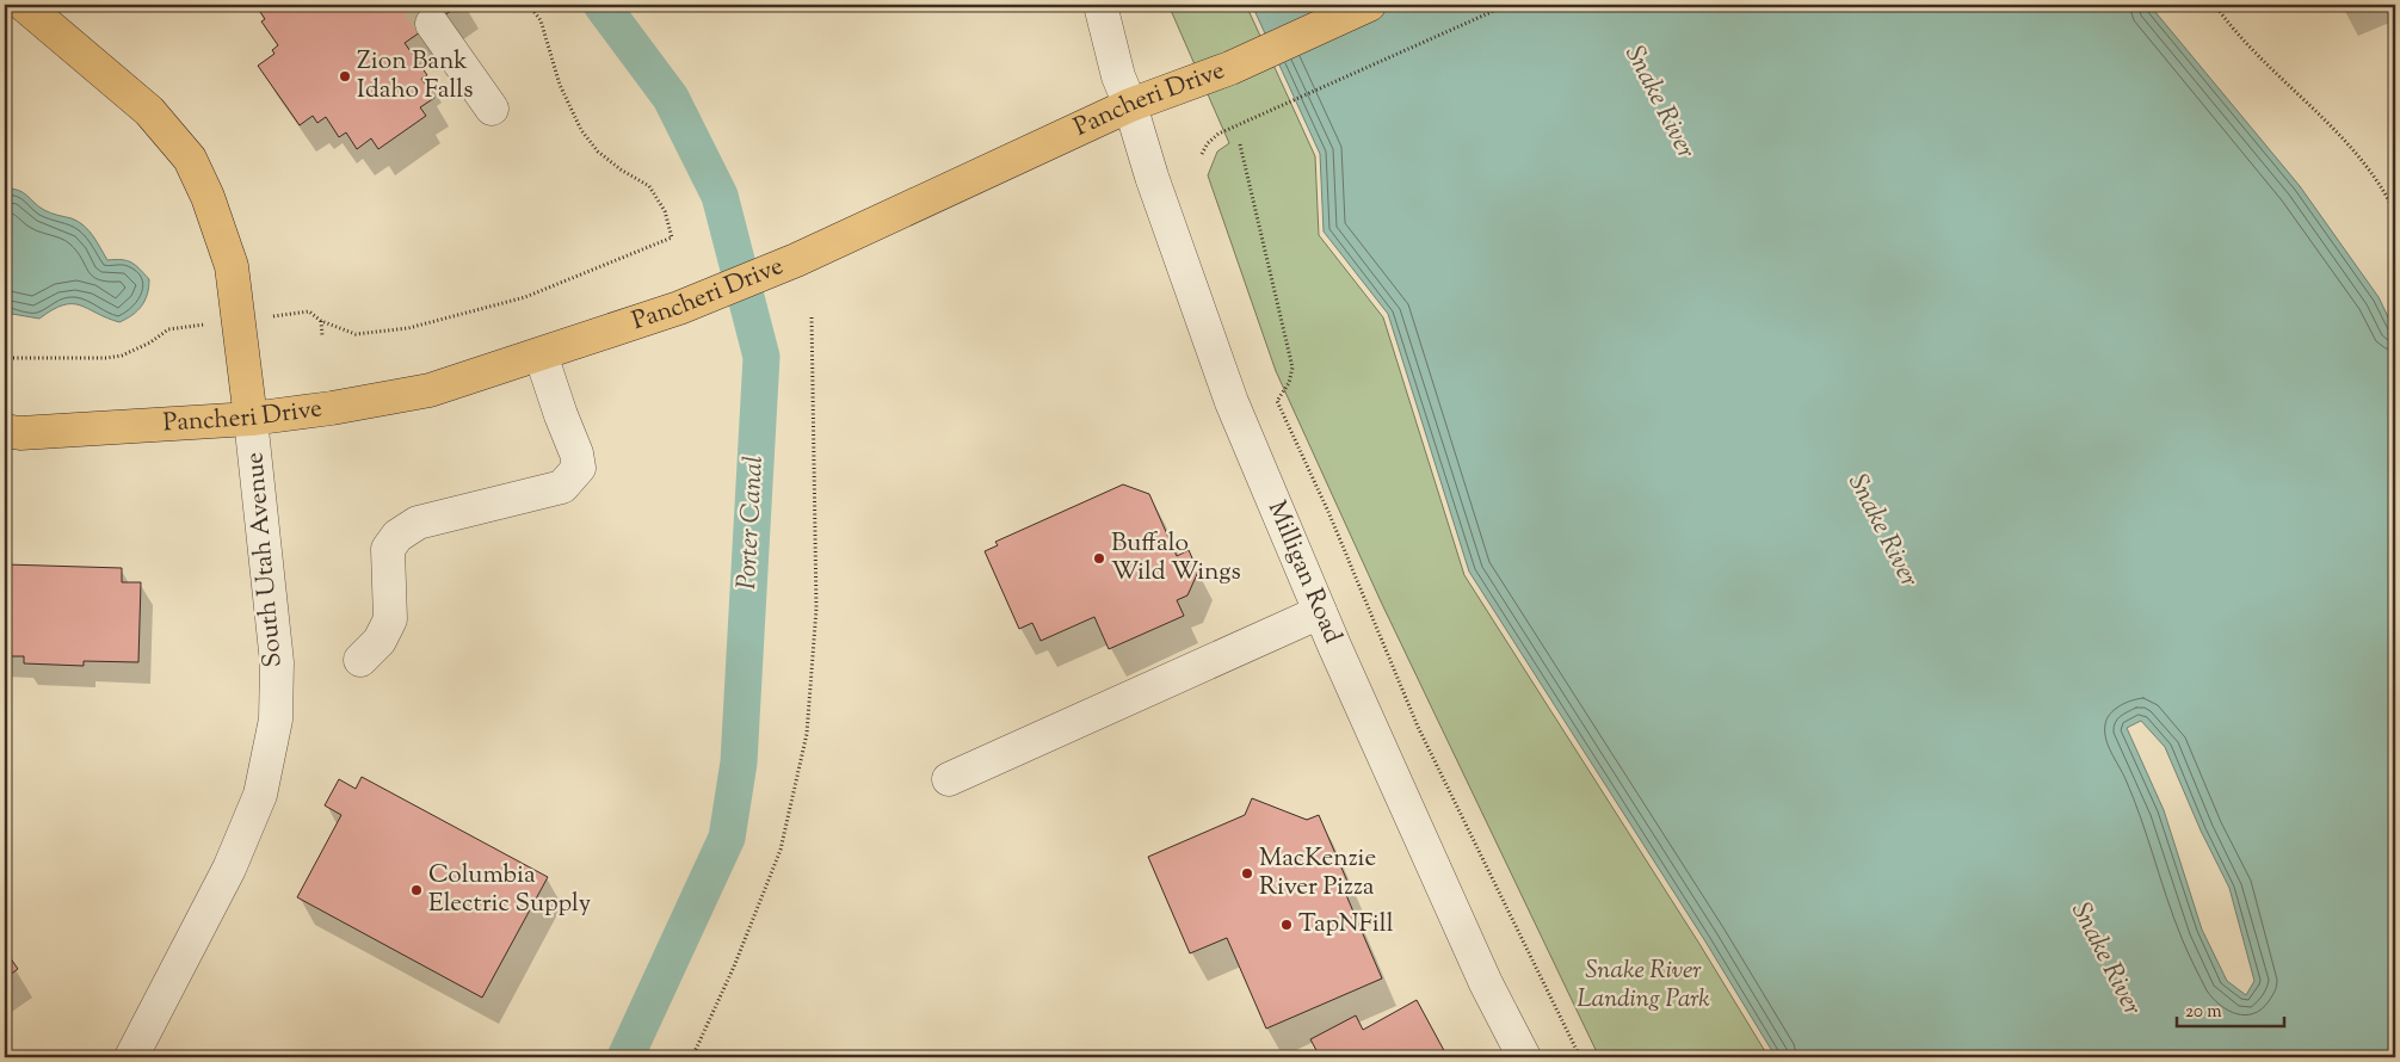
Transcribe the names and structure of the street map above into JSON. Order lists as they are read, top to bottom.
{
  "streets": {
    "main road": ["Pancheri Drive", "South Utah Avenue"],
    "street": ["Milligan Road"]
  },
  "crossings": [
    ["Pancheri Drive", "South Utah Avenue"],
    ["Pancheri Drive", "Milligan Road"]
  ],
  "water": ["Snake River", "Porter Canal"],
  "parks": ["Snake River Landing Park"],
  "places": [
    "Zion Bank Idaho Falls",
    "Buffalo Wild Wings",
    "MacKenzie River Pizza",
    "Columbia Electric Supply",
    "TapNFill"
  ],
  "scale_bar": "20 m"
}
